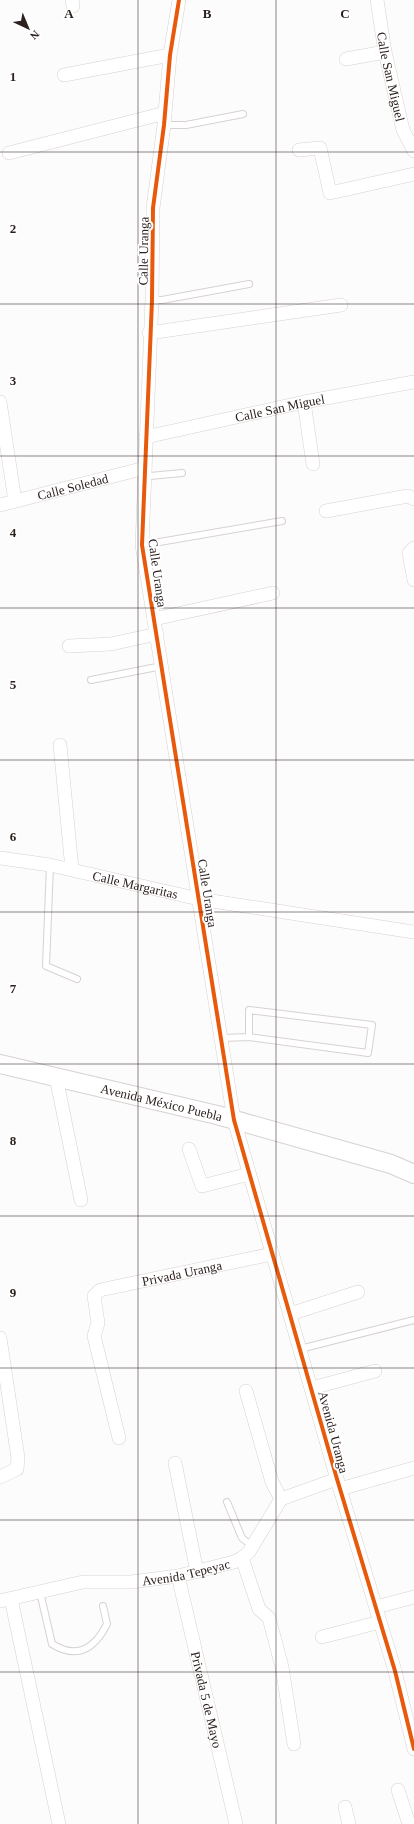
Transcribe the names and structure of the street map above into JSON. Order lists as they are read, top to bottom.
{
  "streets": {
    "main road": ["Avenida México Puebla"],
    "street": [
      "Calle San Miguel",
      "Calle Uranga",
      "Calle Soledad",
      "Calle Margaritas",
      "Privada Uranga",
      "Avenida Uranga",
      "Avenida Tepeyac",
      "Privada 5 de Mayo"
    ]
  },
  "crossings": [
    ["Calle San Miguel", "Calle Uranga"],
    ["Calle Uranga", "Calle Soledad"],
    ["Calle Uranga", "Calle Margaritas"],
    ["Calle Uranga", "Avenida México Puebla"],
    ["Calle Uranga", "Avenida Uranga"],
    ["Avenida México Puebla", "Avenida Uranga"],
    ["Privada Uranga", "Avenida Uranga"],
    ["Avenida Tepeyac", "Privada 5 de Mayo"]
  ],
  "north": "bottom right",
  "grid": {
    "columns": ["A", "B", "C"],
    "rows": [
      "1",
      "2",
      "3",
      "4",
      "5",
      "6",
      "7",
      "8",
      "9"
    ]
  }
}
